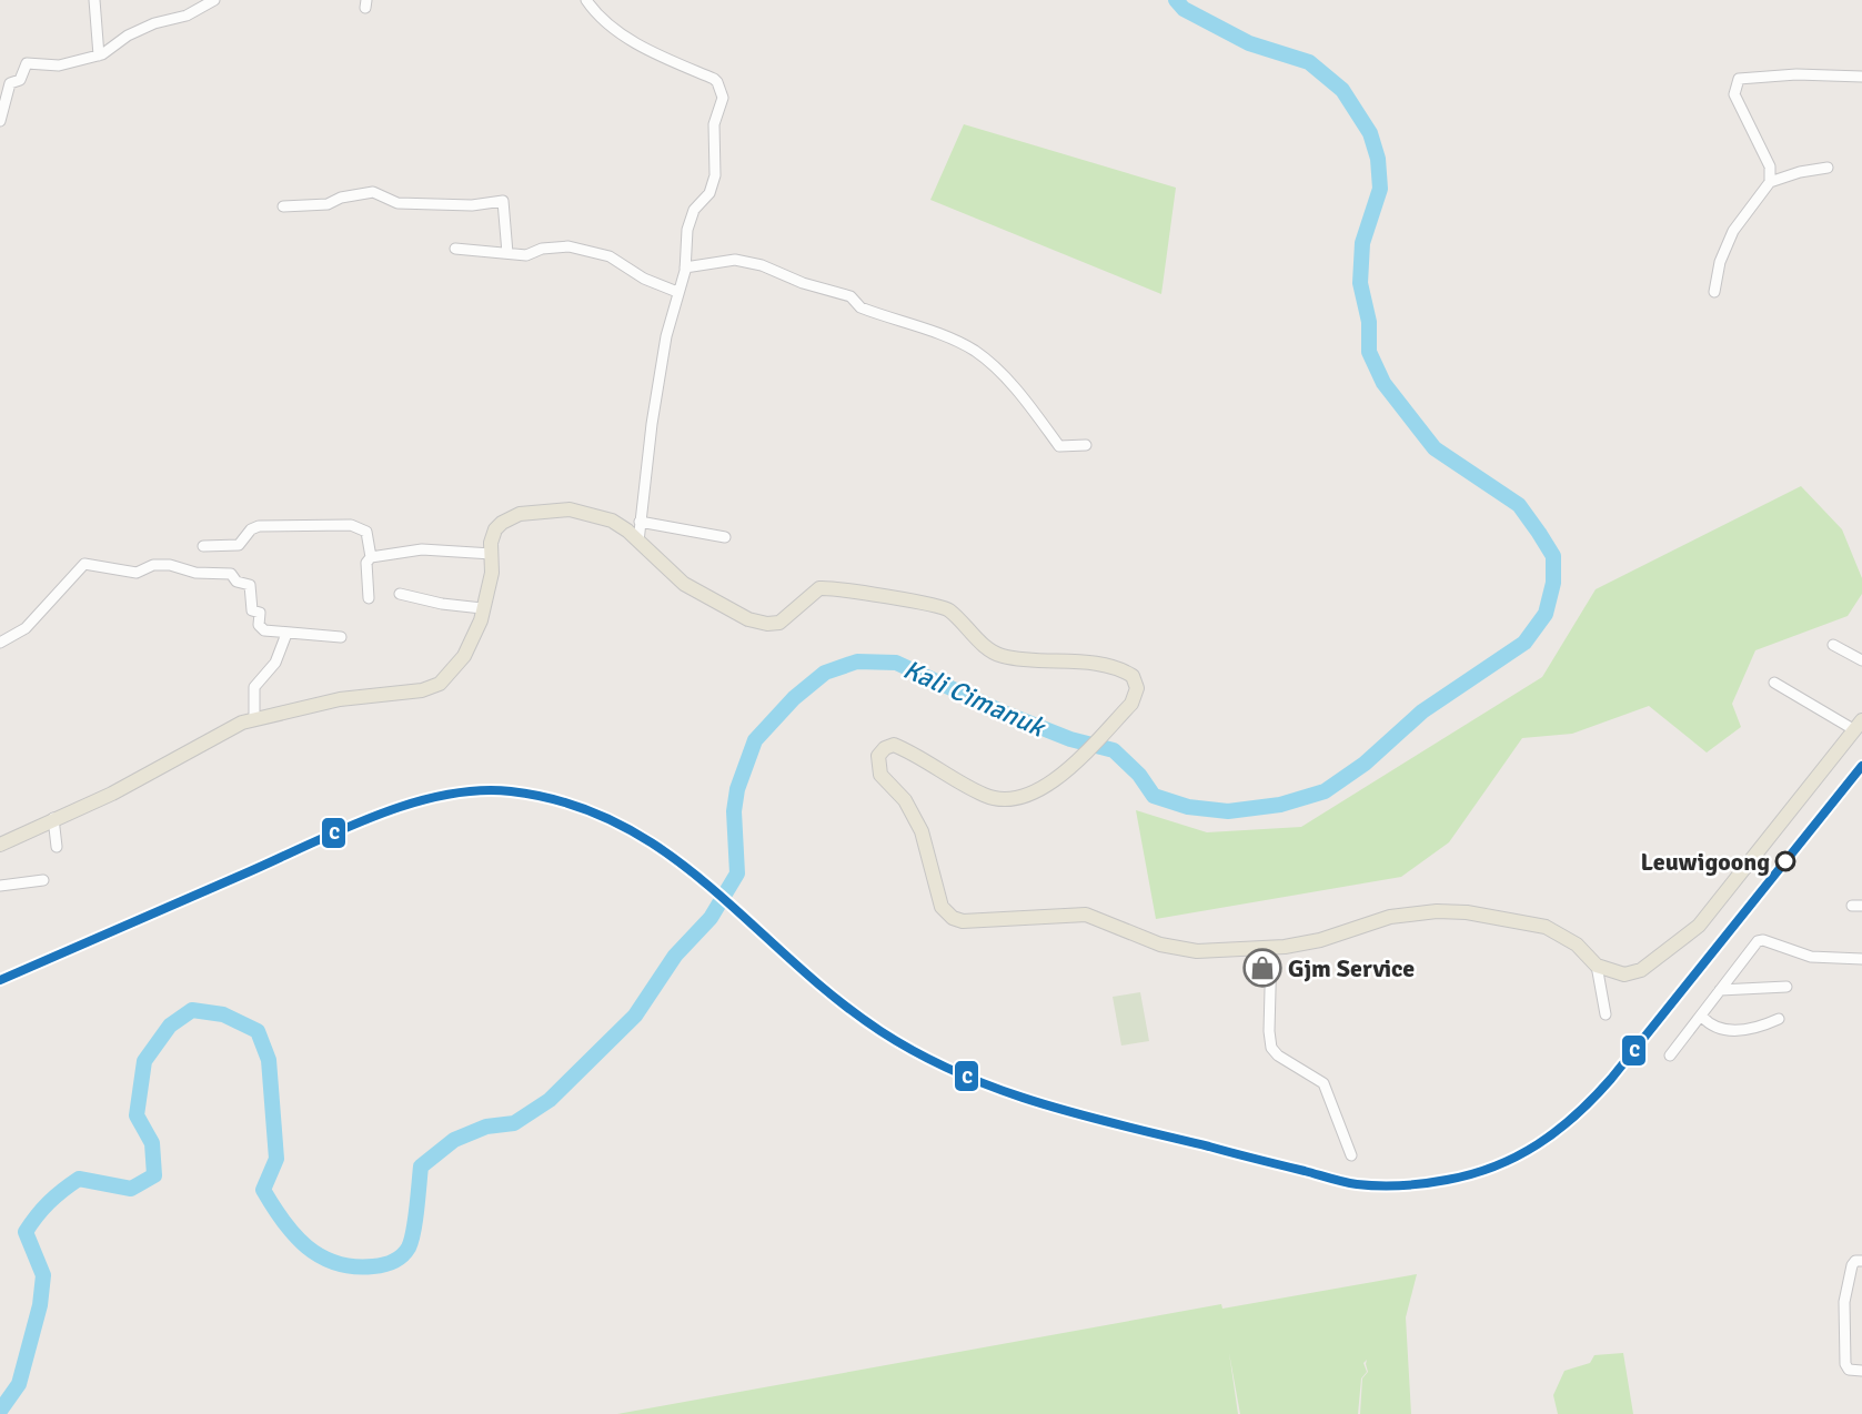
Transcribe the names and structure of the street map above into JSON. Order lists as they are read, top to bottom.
{
  "water": ["Kali Cimanuk"],
  "places": {
    "other": ["Leuwigoong"],
    "shop": ["Gjm Service"]
  },
  "lines": ["transit line C"]
}
